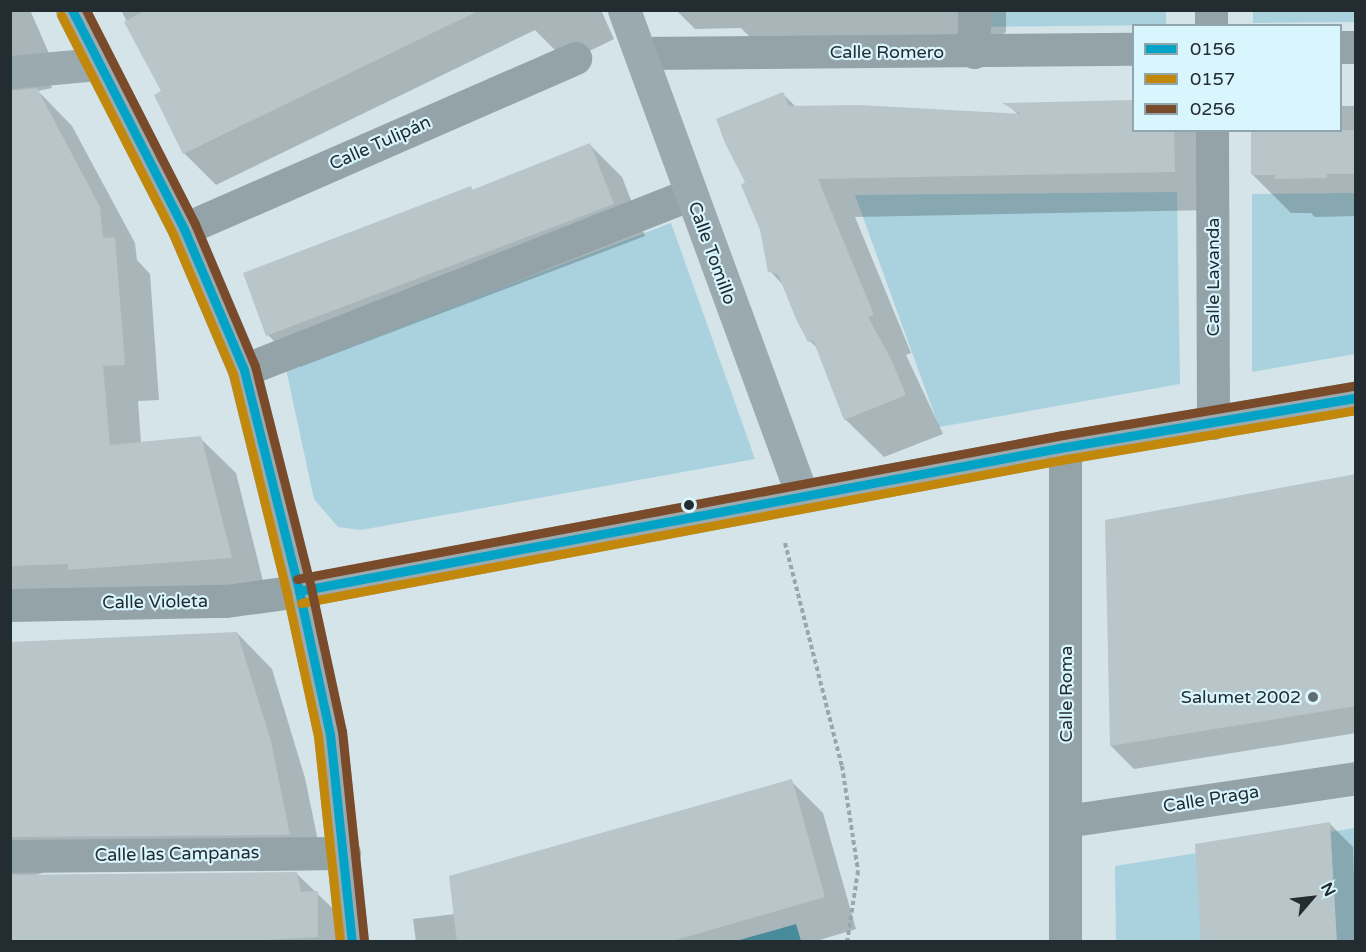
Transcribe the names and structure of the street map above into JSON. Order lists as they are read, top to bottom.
{
  "streets": {
    "street": [
      "Calle Romero",
      "Calle Tulipán",
      "Calle Tomillo",
      "Calle Lavanda",
      "Calle Violeta",
      "Calle Roma",
      "Calle Praga",
      "Calle las Campanas"
    ]
  },
  "crossings": [
    ["Calle Romero", "Calle Tomillo"],
    ["Calle Roma", "Calle Praga"]
  ],
  "places": ["Salumet 2002"],
  "lines": ["transit line 0156", "transit line 0256", "transit line 0157"],
  "legend": ["0156", "0157", "0256"],
  "north": "top right"
}
